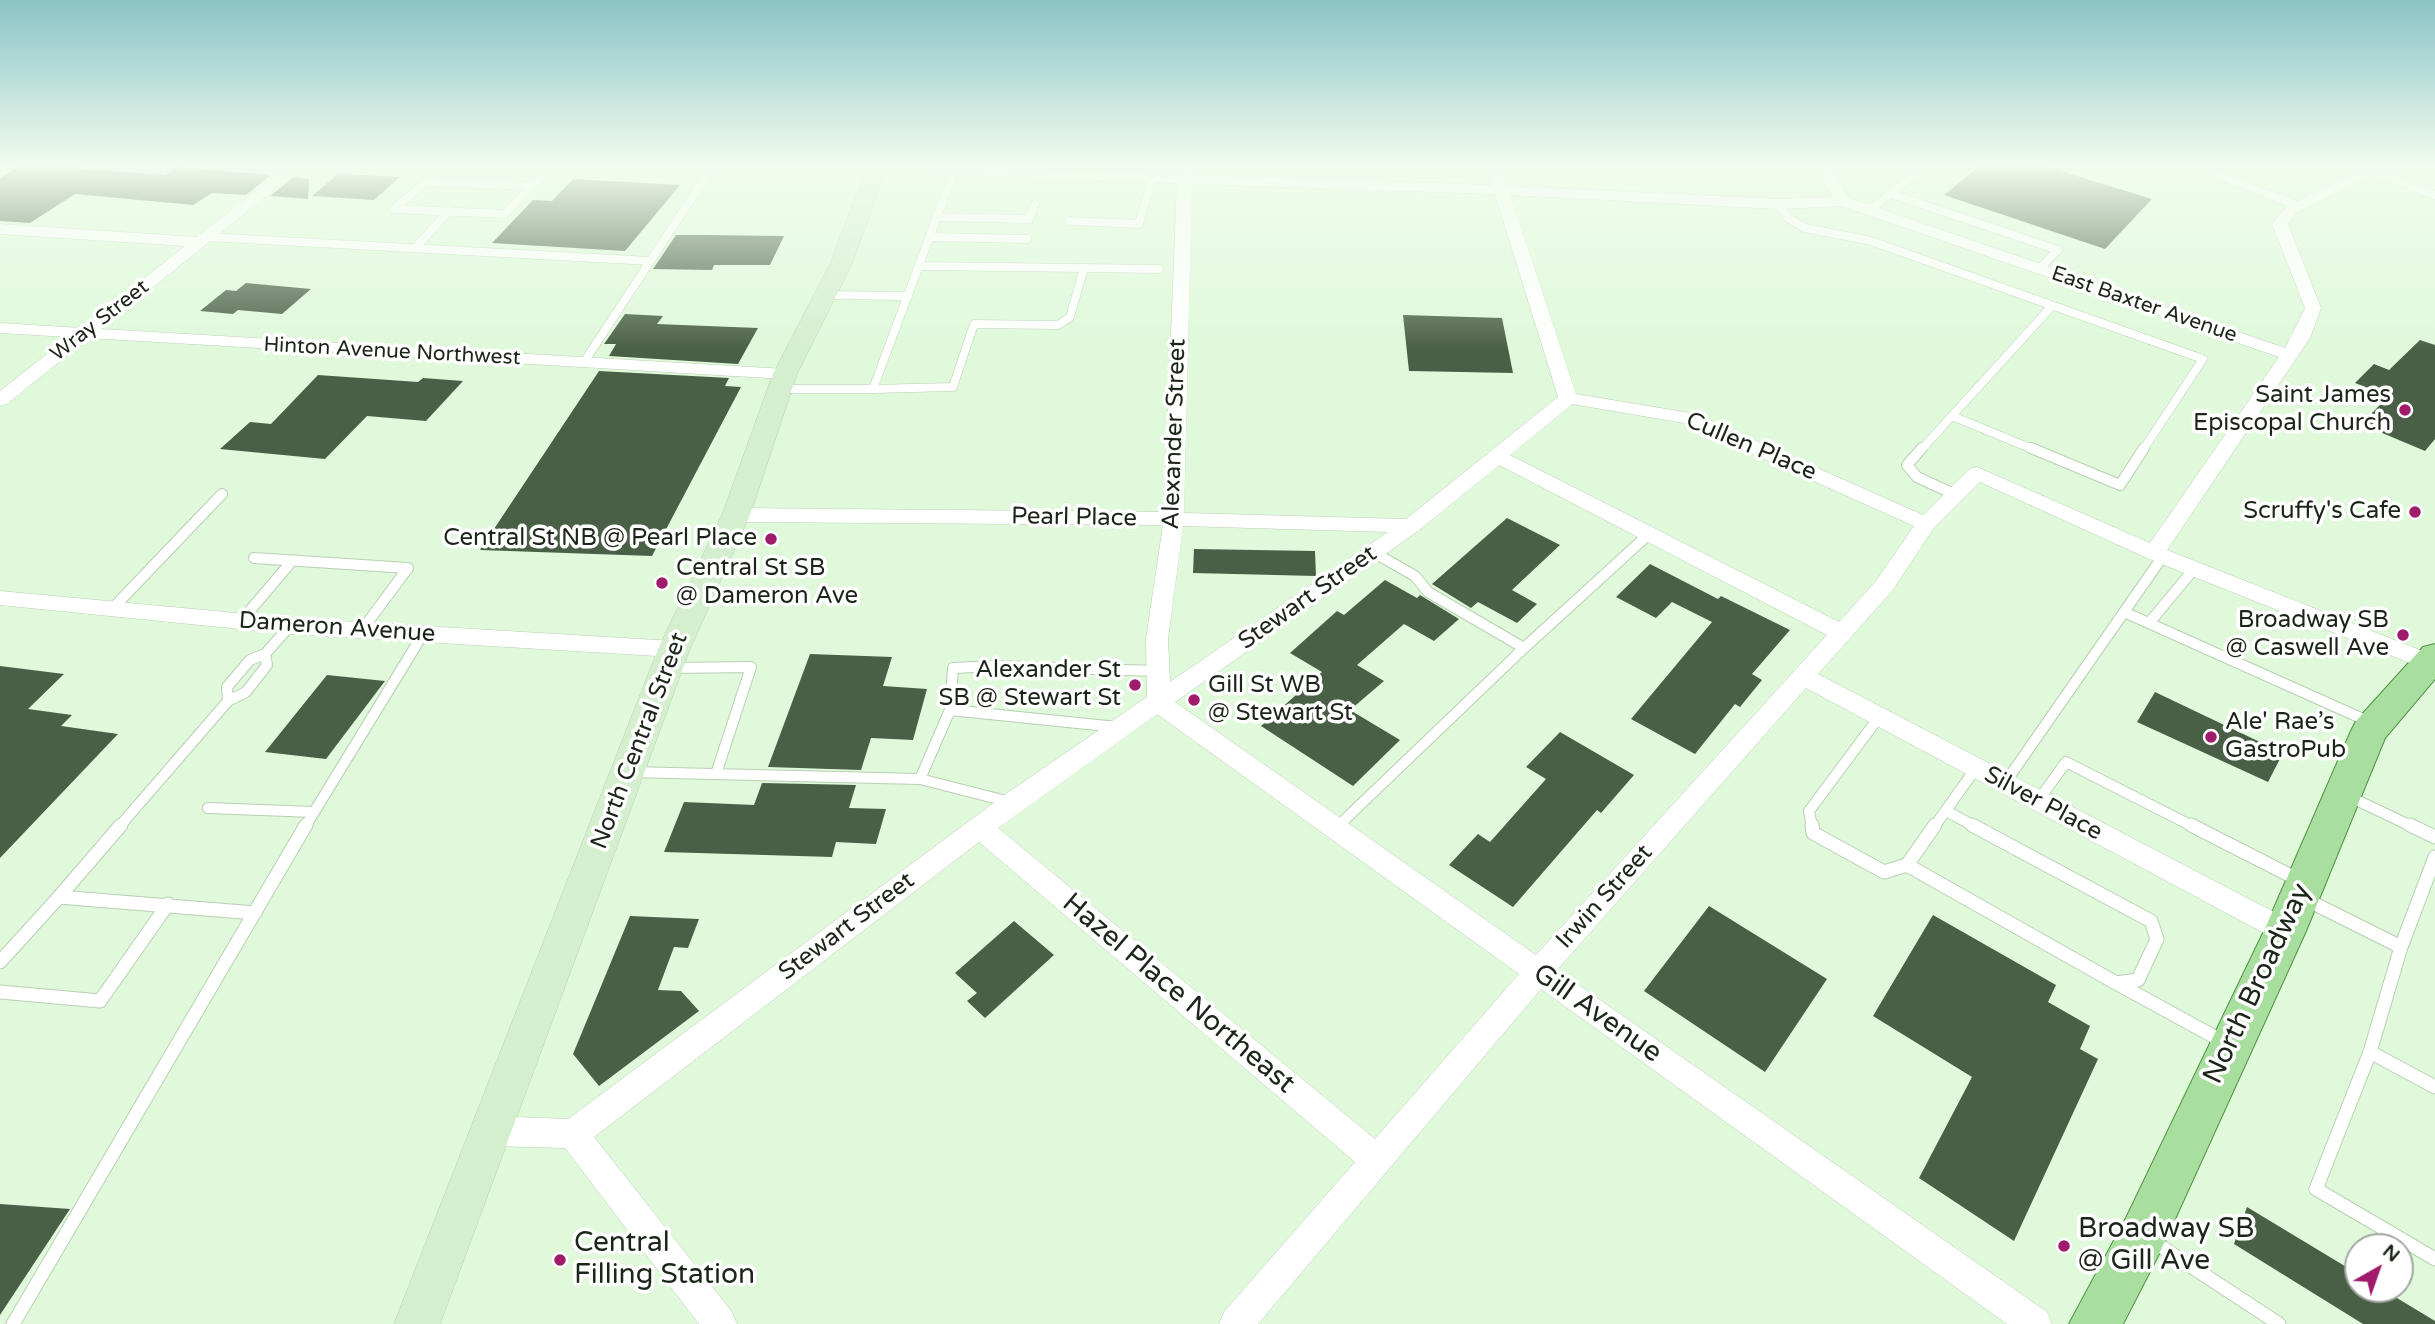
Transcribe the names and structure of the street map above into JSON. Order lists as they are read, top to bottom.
{
  "streets": {
    "main road": ["North Central Street", "North Broadway"],
    "street": [
      "East Baxter Avenue",
      "Wray Street",
      "Hinton Avenue Northwest",
      "Alexander Street",
      "Cullen Place",
      "Pearl Place",
      "Stewart Street",
      "Dameron Avenue",
      "Silver Place",
      "Irwin Street",
      "Hazel Place Northeast",
      "Gill Avenue"
    ]
  },
  "crossings": [
    ["Wray Street", "Hinton Avenue Northwest"],
    ["Hinton Avenue Northwest", "North Central Street"],
    ["Alexander Street", "Pearl Place"],
    ["Alexander Street", "Stewart Street"],
    ["Alexander Street", "Gill Avenue"],
    ["Cullen Place", "Stewart Street"],
    ["Cullen Place", "Irwin Street"],
    ["Pearl Place", "Stewart Street"],
    ["Pearl Place", "North Central Street"],
    ["Stewart Street", "Hazel Place Northeast"],
    ["Stewart Street", "Gill Avenue"],
    ["Dameron Avenue", "North Central Street"],
    ["Silver Place", "Irwin Street"],
    ["Silver Place", "North Broadway"],
    ["Irwin Street", "Hazel Place Northeast"],
    ["Irwin Street", "Gill Avenue"]
  ],
  "places": [
    "Saint James Episcopal Church",
    "Scruffy's Cafe",
    "Central St NB @ Pearl Place",
    "Central St SB @ Dameron Ave",
    "Broadway SB @ Caswell Ave",
    "Alexander St SB @ Stewart St",
    "Gill St WB @ Stewart St",
    "Ale' Rae’s GastroPub",
    "Broadway SB @ Gill Ave",
    "Central Filling Station"
  ],
  "north": "top right"
}
